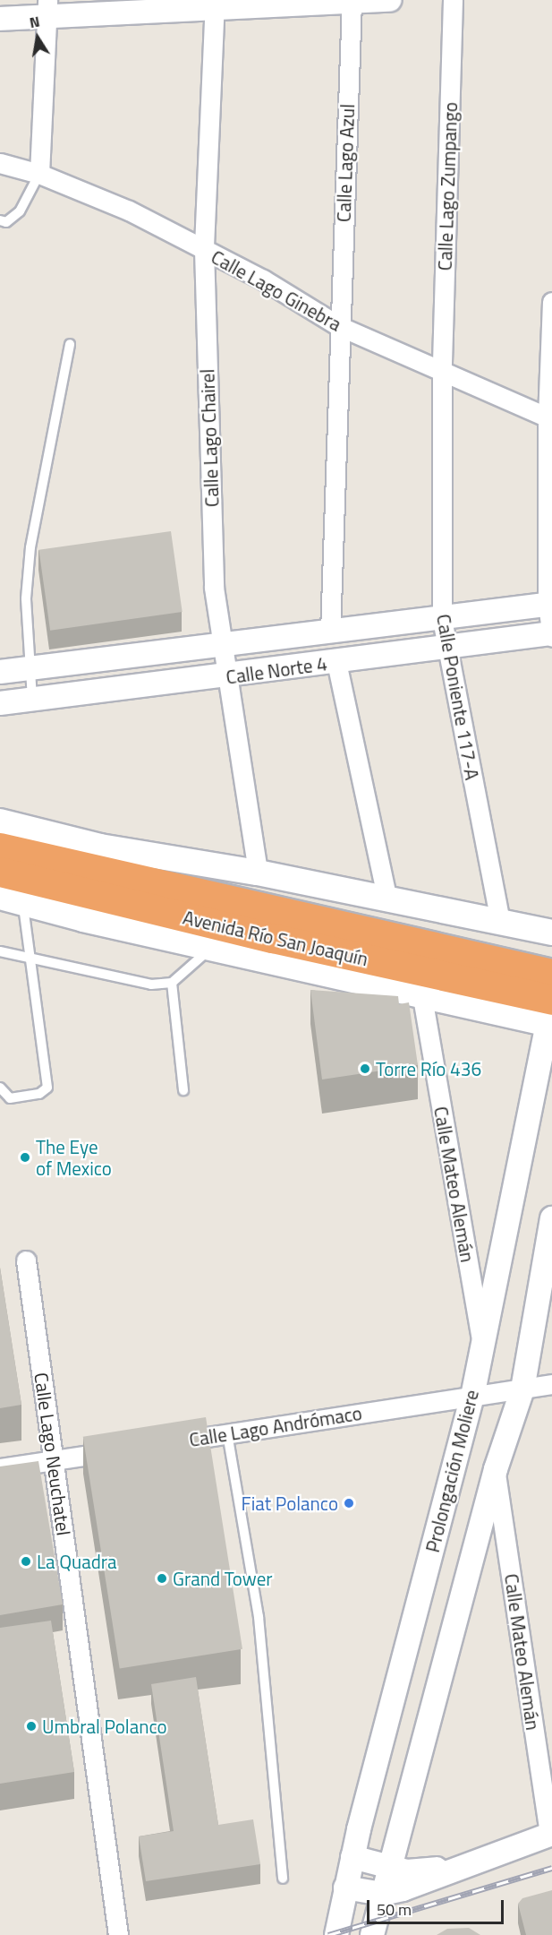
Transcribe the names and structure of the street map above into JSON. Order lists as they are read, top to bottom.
{
  "streets": {
    "highway": ["Avenida Río San Joaquín"],
    "street": [
      "Calle Lago Azul",
      "Calle Lago Zumpango",
      "Calle Lago Ginebra",
      "Calle Lago Chairel",
      "Calle Norte 4",
      "Calle Poniente 117-A",
      "Calle Mateo Alemán",
      "Calle Lago Andrómaco",
      "Calle Lago Neuchatel",
      "Prolongación Moliere"
    ]
  },
  "crossings": [
    ["Calle Lago Azul", "Calle Lago Ginebra"],
    ["Calle Lago Azul", "Calle Norte 4"],
    ["Calle Lago Zumpango", "Calle Lago Ginebra"],
    ["Calle Lago Zumpango", "Calle Poniente 117-A"],
    ["Calle Lago Ginebra", "Calle Lago Chairel"],
    ["Calle Lago Ginebra", "Calle Poniente 117-A"],
    ["Calle Lago Chairel", "Calle Norte 4"],
    ["Calle Norte 4", "Calle Poniente 117-A"],
    ["Avenida Río San Joaquín", "Calle Mateo Alemán"],
    ["Avenida Río San Joaquín", "Prolongación Moliere"],
    ["Calle Mateo Alemán", "Prolongación Moliere"],
    ["Calle Lago Andrómaco", "Prolongación Moliere"]
  ],
  "places": [
    "Torre Río 436",
    "The Eye of Mexico",
    "Fiat Polanco",
    "La Quadra",
    "Grand Tower",
    "Umbral Polanco"
  ],
  "scale_bar": "50 m",
  "north": "top"
}
